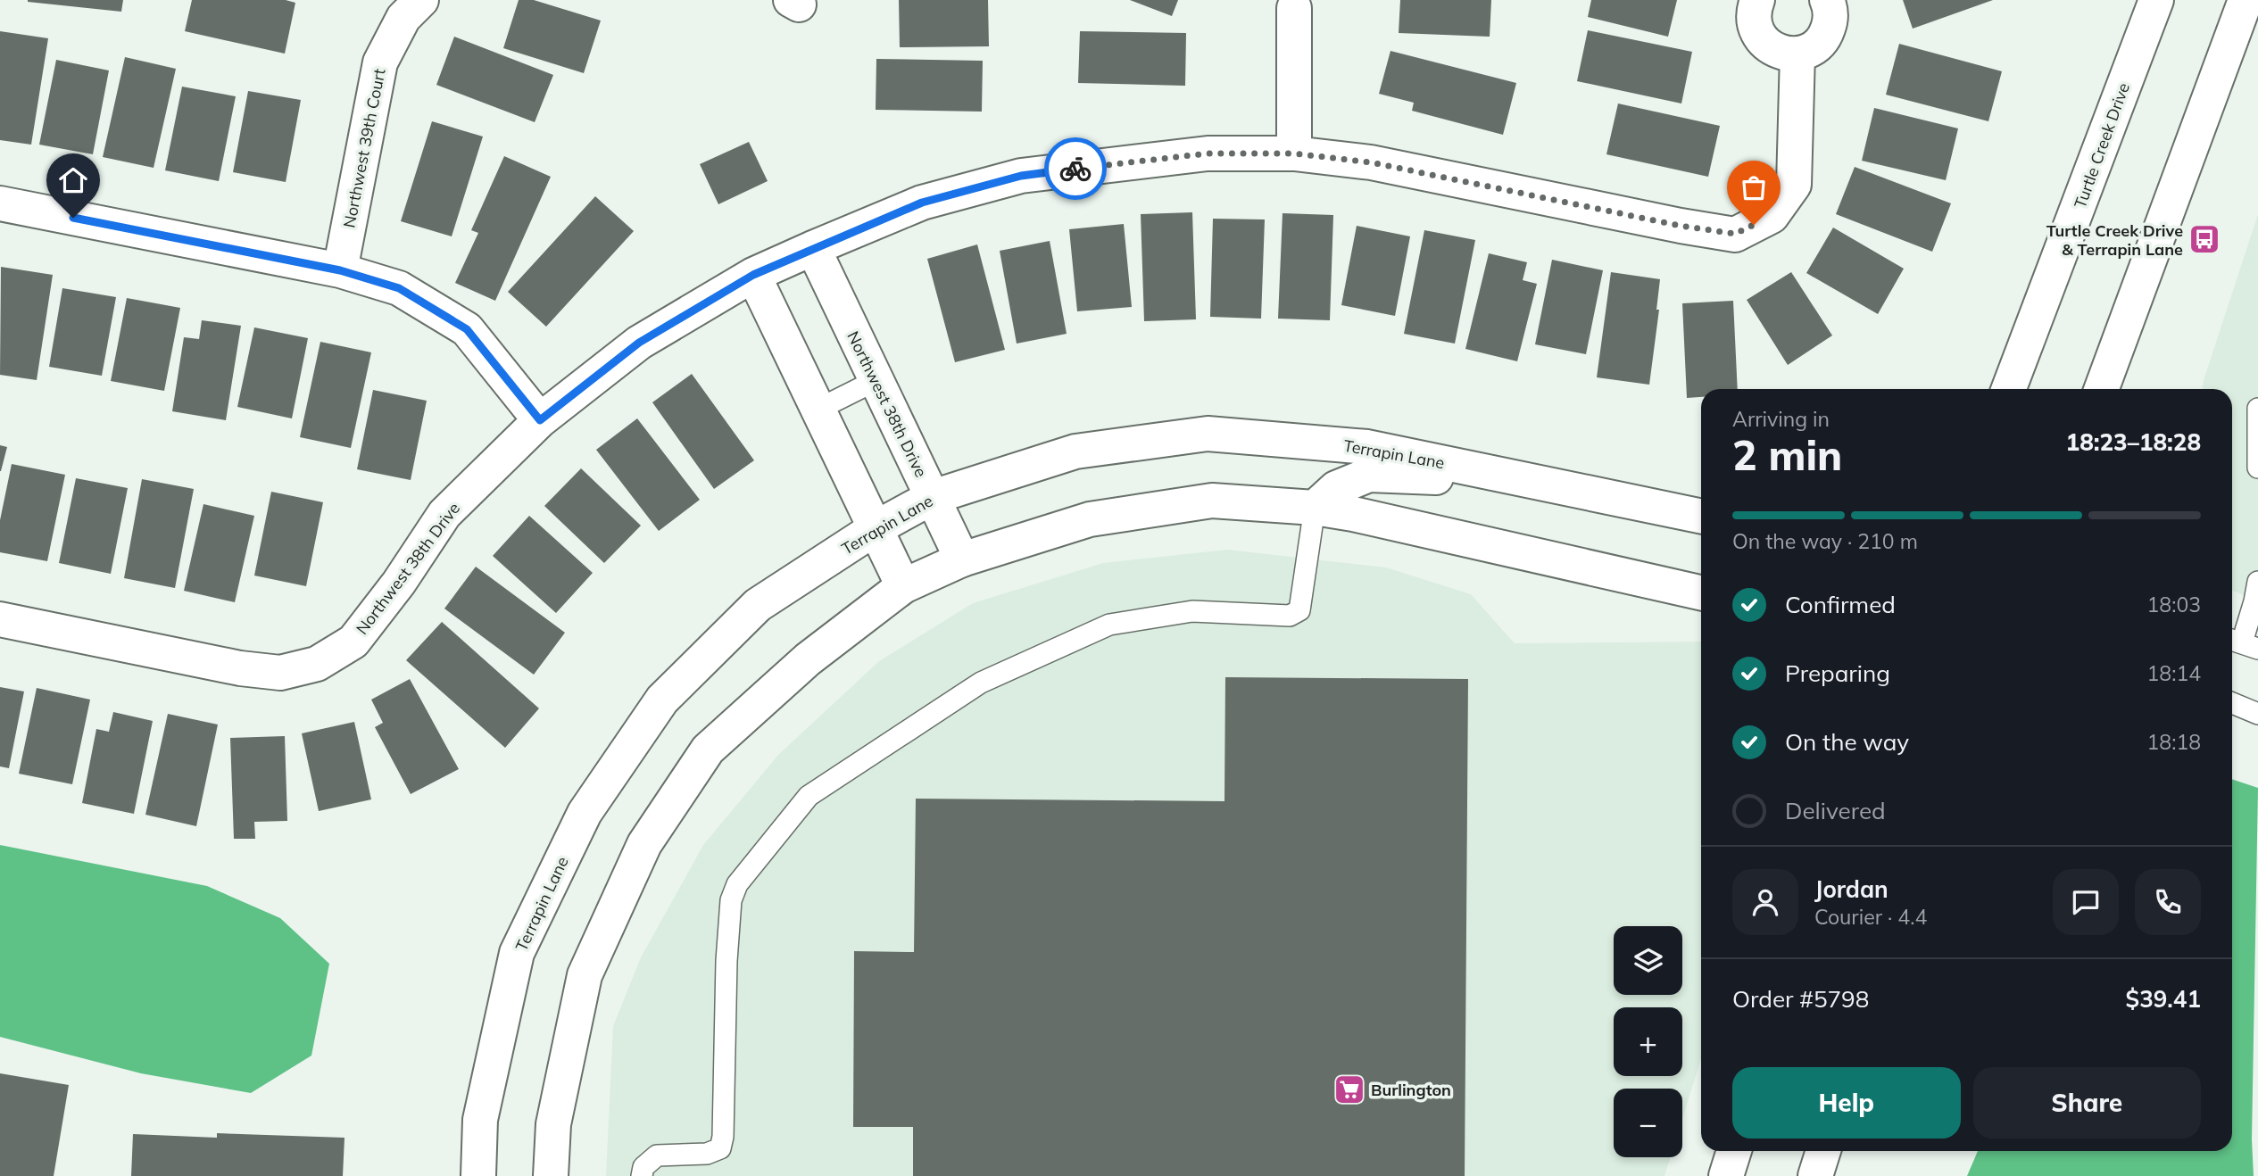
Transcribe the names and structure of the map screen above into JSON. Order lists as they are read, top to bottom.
{
  "streets": {
    "street": [
      "Turtle Creek Drive",
      "Northwest 39th Court",
      "Northwest 38th Drive",
      "Terrapin Lane"
    ]
  },
  "crossings": [
    ["Northwest 38th Drive", "Terrapin Lane"]
  ],
  "places": {
    "bus stop": ["Turtle Creek Drive & Terrapin Lane"],
    "supermarket": ["Burlington"]
  },
  "page": {
    "heading": ["2 min", "Arriving in", "18:23–18:28"],
    "panel": [
      "Jordan",
      "Courier · 4.4",
      "Order #5798",
      "$39.41"
    ],
    "bar": "On the way · 210 m",
    "list": [
      ["Confirmed", "18:03"],
      ["Preparing", "18:14"],
      ["On the way", "18:18"],
      "Delivered"
    ],
    "map_buttons": ["+", "−"],
    "buttons": ["Help", "Share"]
  }
}
